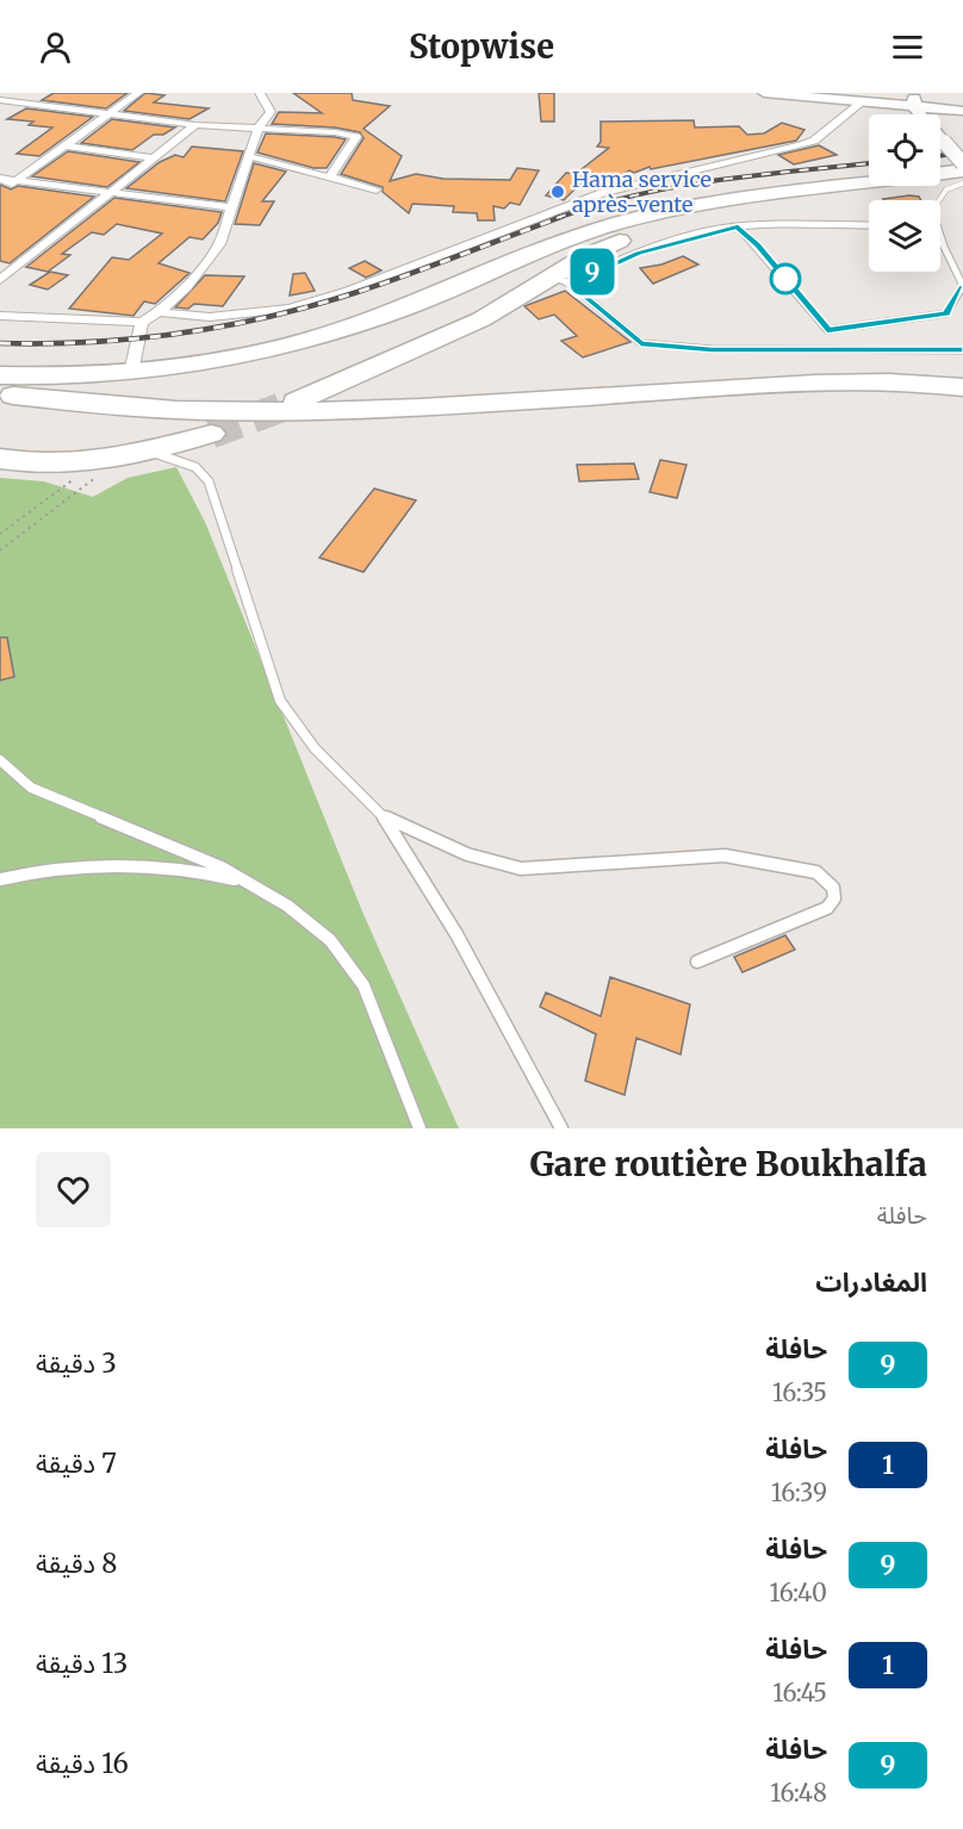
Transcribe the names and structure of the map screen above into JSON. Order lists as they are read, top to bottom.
{
  "places": ["Hama service après-vente"],
  "lines": ["bus line 9"],
  "page": {
    "header": "Stopwise",
    "on_map": "9",
    "heading": [
      ["Gare routière Boukhalfa", "حافلة"],
      "المغادرات"
    ],
    "list": [
      {
        "mark": "9",
        "name": "حافلة",
        "note": "16:35",
        "value": "3 دقيقة"
      },
      {
        "mark": "1",
        "name": "حافلة",
        "note": "16:39",
        "value": "7 دقيقة"
      },
      {
        "mark": "9",
        "name": "حافلة",
        "note": "16:40",
        "value": "8 دقيقة"
      },
      {
        "mark": "1",
        "name": "حافلة",
        "note": "16:45",
        "value": "13 دقيقة"
      },
      {
        "mark": "9",
        "name": "حافلة",
        "note": "16:48",
        "value": "16 دقيقة"
      }
    ]
  }
}
